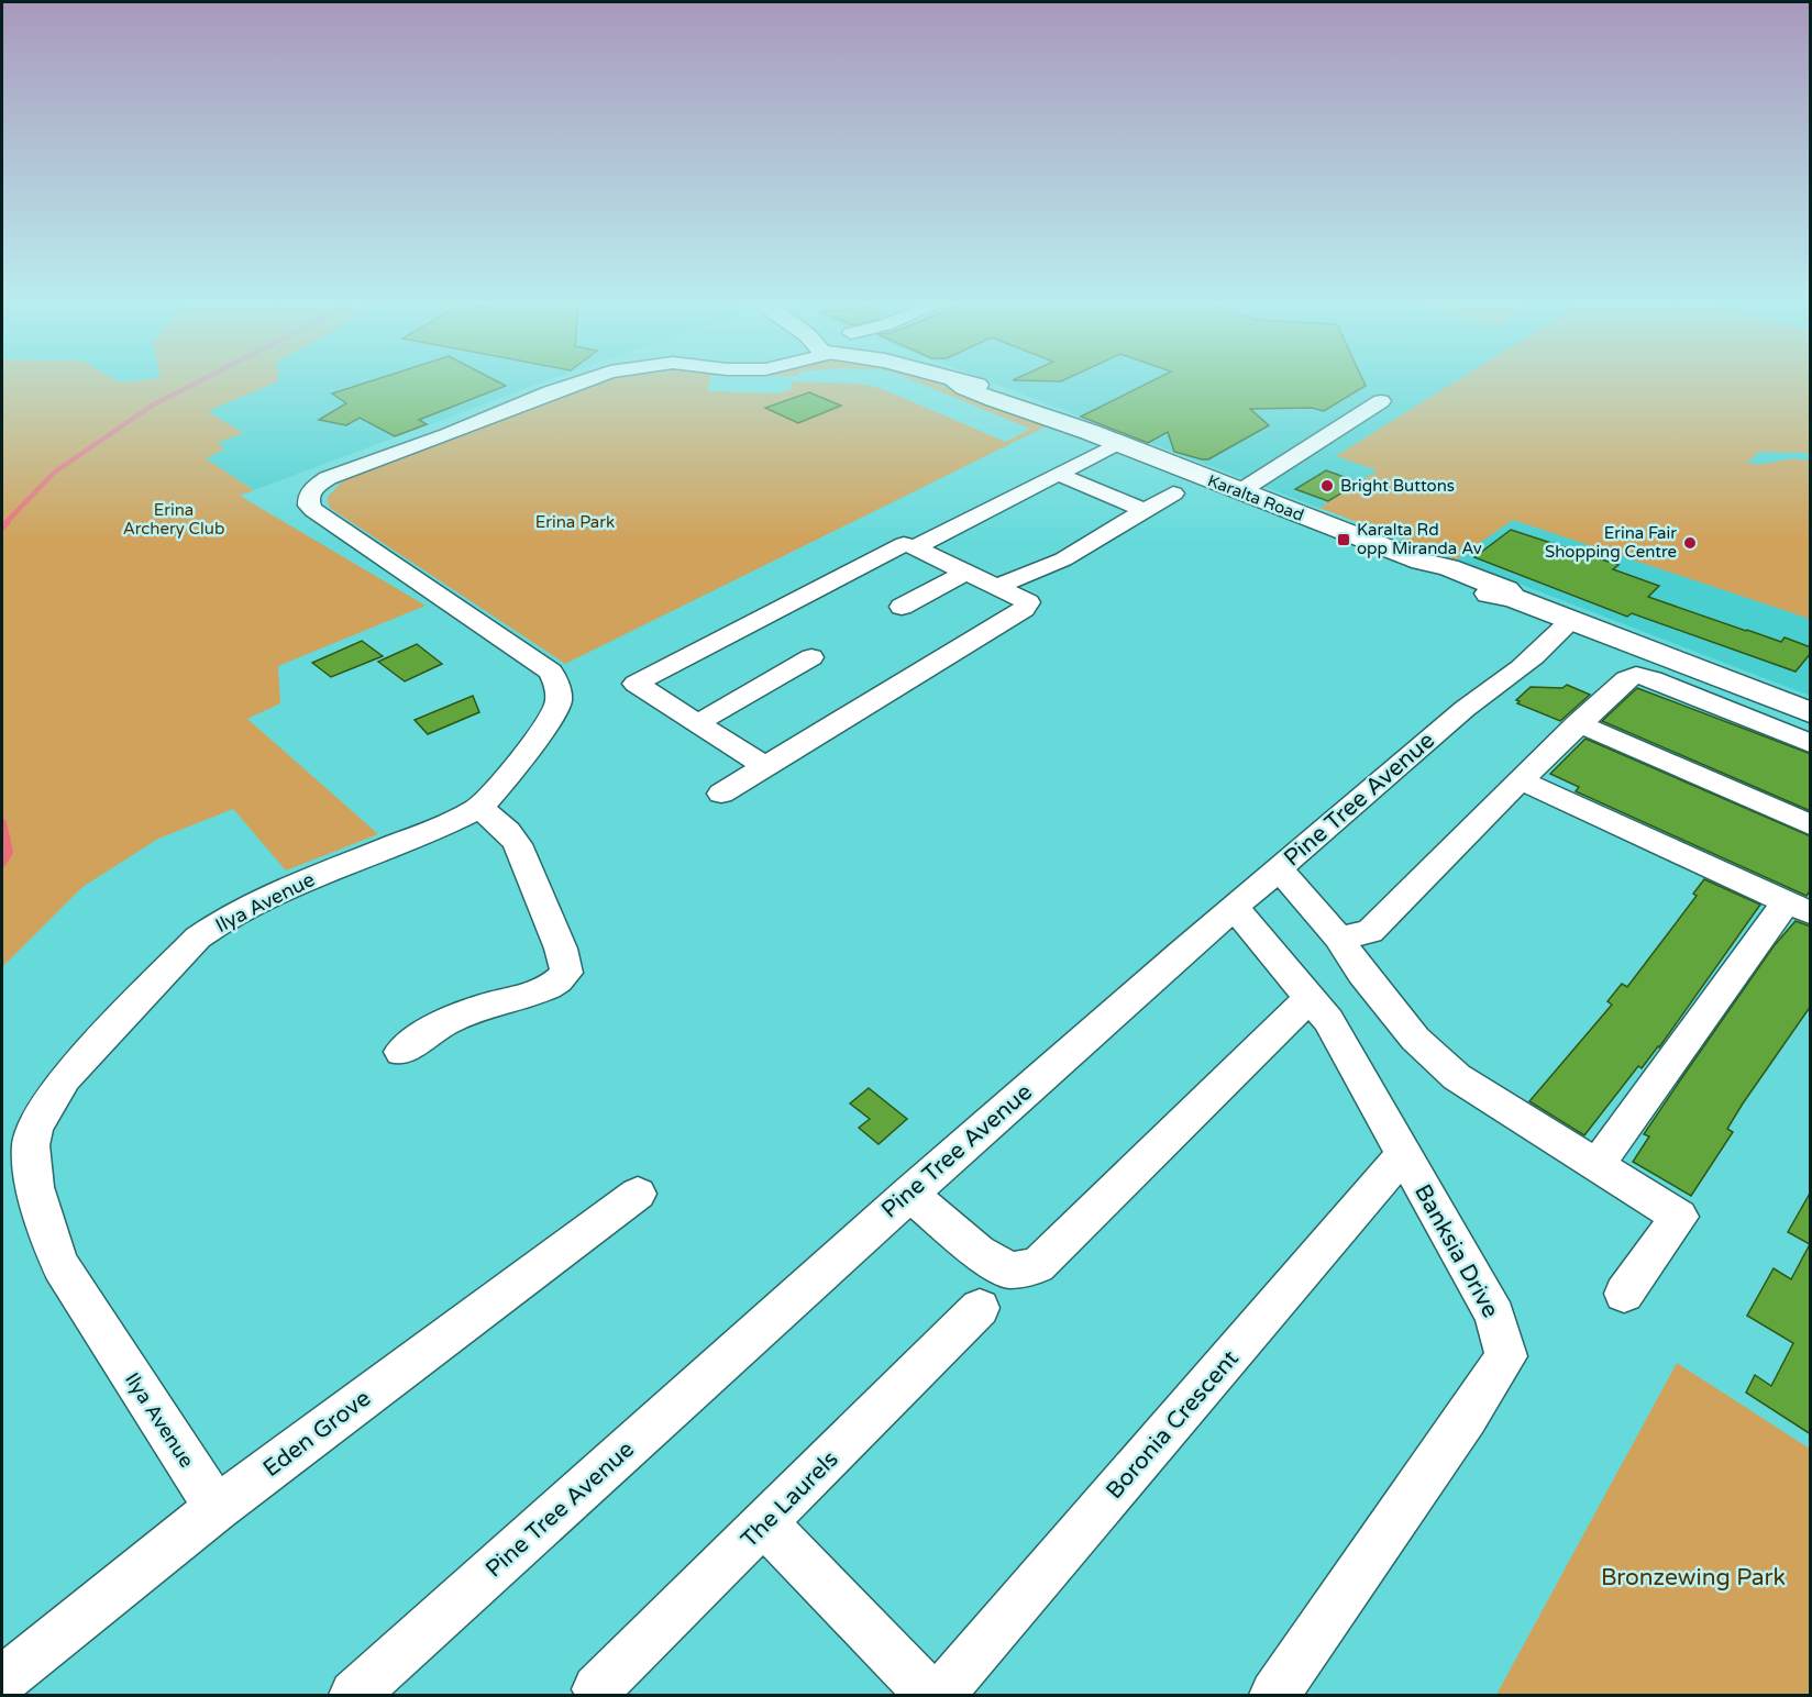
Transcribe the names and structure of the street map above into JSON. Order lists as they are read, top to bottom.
{
  "streets": {
    "street": [
      "Karalta Road",
      "Pine Tree Avenue",
      "Ilya Avenue",
      "Banksia Drive",
      "Boronia Crescent",
      "Eden Grove",
      "The Laurels"
    ]
  },
  "crossings": [
    ["Karalta Road", "Pine Tree Avenue"],
    ["Pine Tree Avenue", "Banksia Drive"],
    ["Ilya Avenue", "Eden Grove"],
    ["Banksia Drive", "Boronia Crescent"]
  ],
  "parks": ["Erina Archery Club", "Erina Park", "Bronzewing Park"],
  "places": {
    "other": ["Bright Buttons", "Erina Fair Shopping Centre"],
    "transit": ["Karalta Rd opp Miranda Av"]
  }
}
